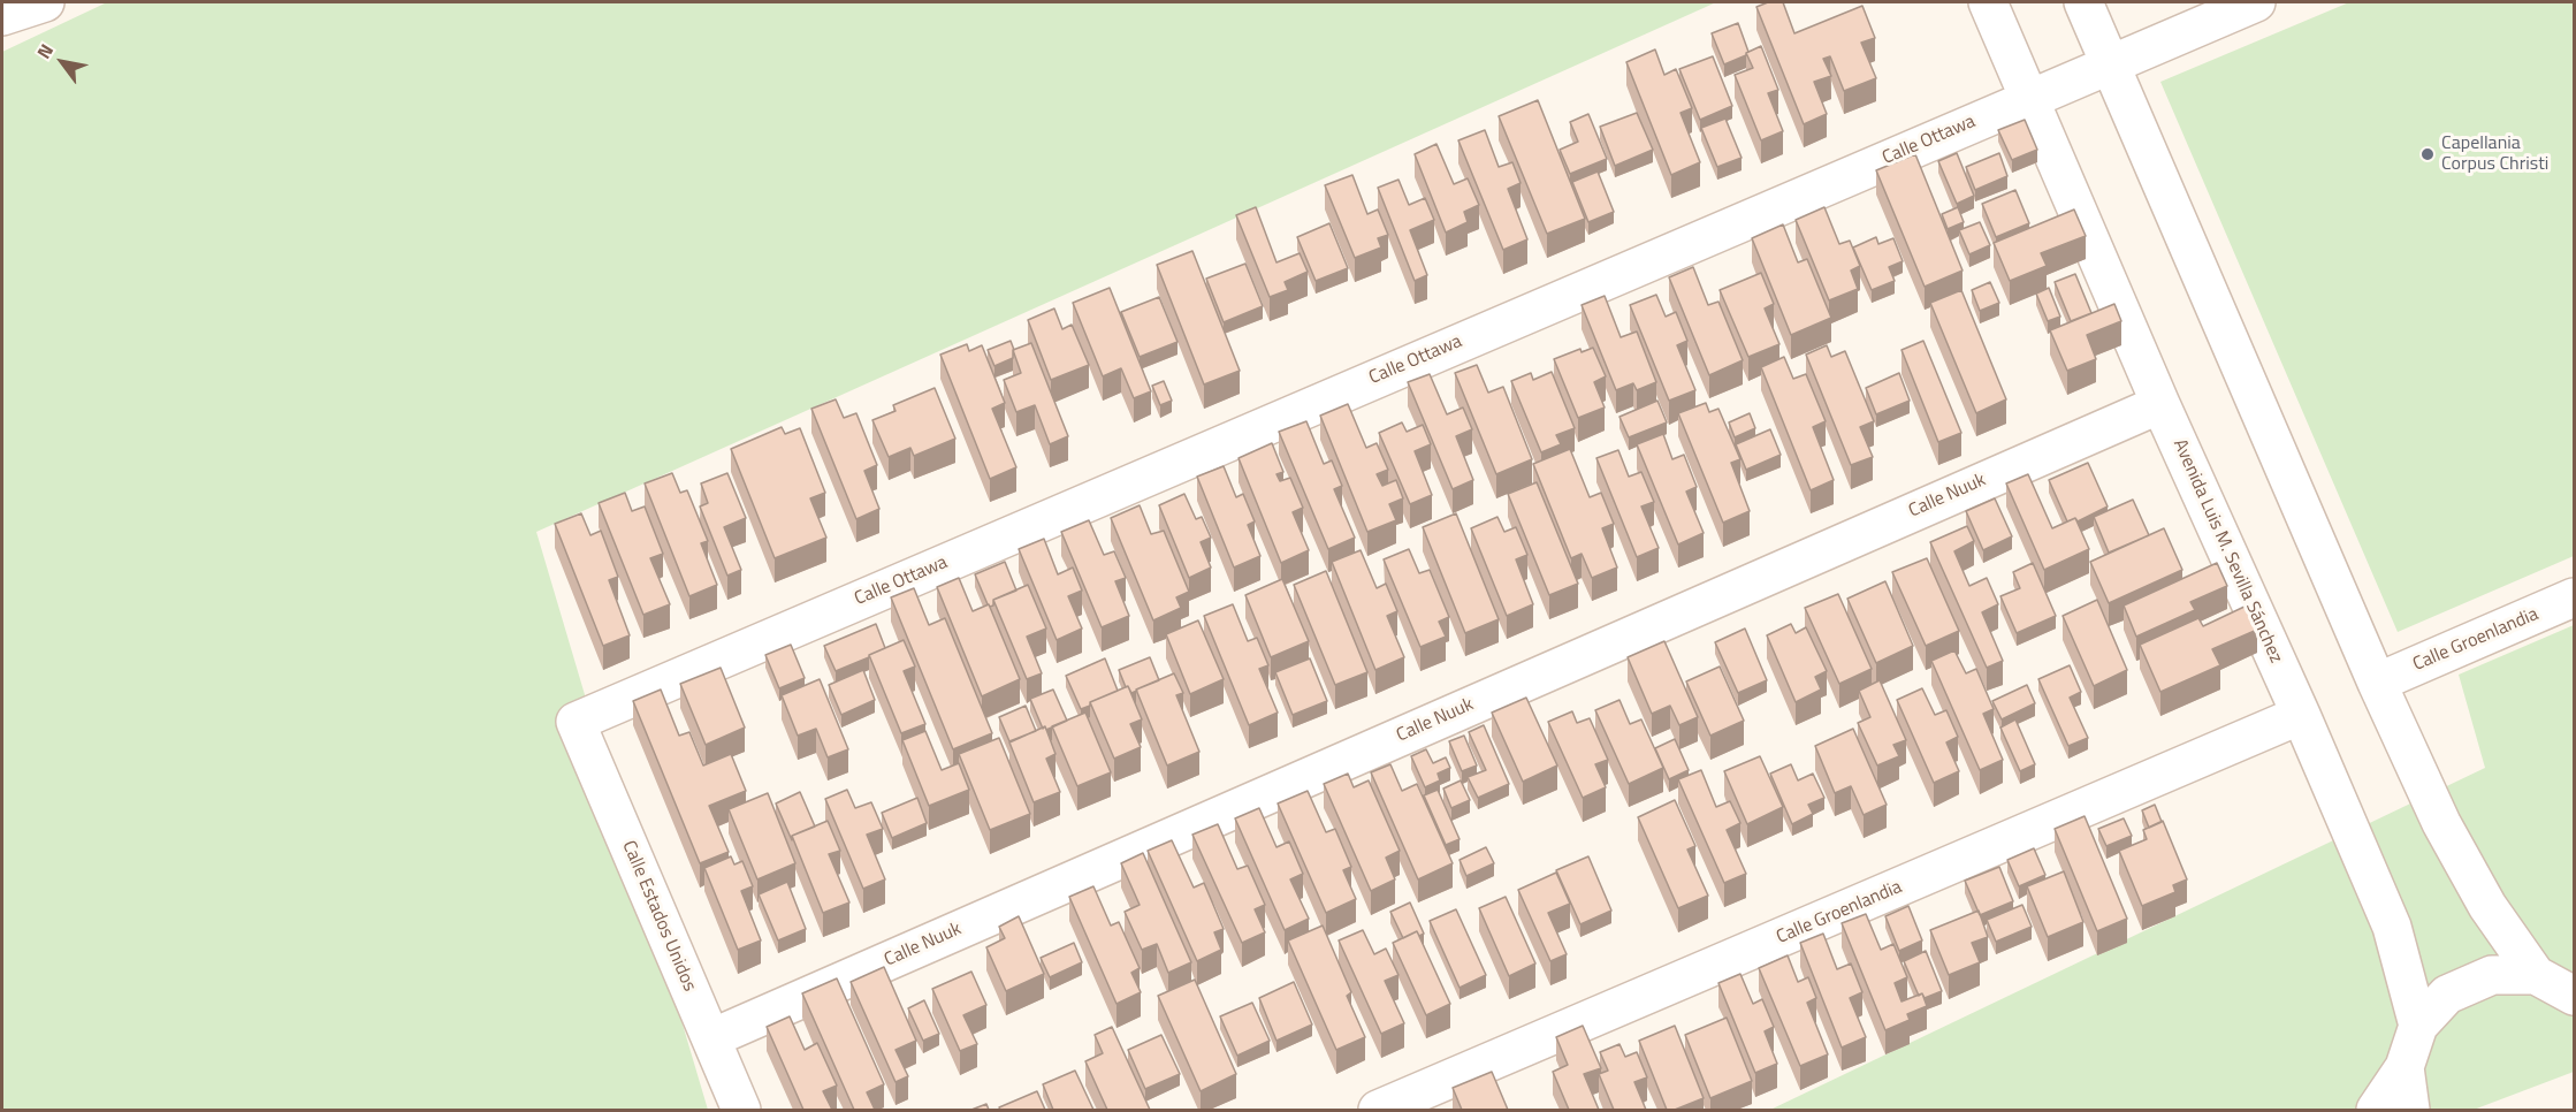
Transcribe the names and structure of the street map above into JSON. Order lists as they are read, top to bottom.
{
  "streets": {
    "street": [
      "Calle Ottawa",
      "Calle Nuuk",
      "Avenida Luis M. Sevilla Sánchez",
      "Calle Groenlandia",
      "Calle Estados Unidos"
    ]
  },
  "crossings": [
    ["Calle Ottawa", "Avenida Luis M. Sevilla Sánchez"],
    ["Calle Ottawa", "Calle Estados Unidos"],
    ["Calle Nuuk", "Avenida Luis M. Sevilla Sánchez"],
    ["Calle Nuuk", "Calle Estados Unidos"],
    ["Avenida Luis M. Sevilla Sánchez", "Calle Groenlandia"]
  ],
  "places": ["Capellania Corpus Christi"],
  "north": "top left"
}
